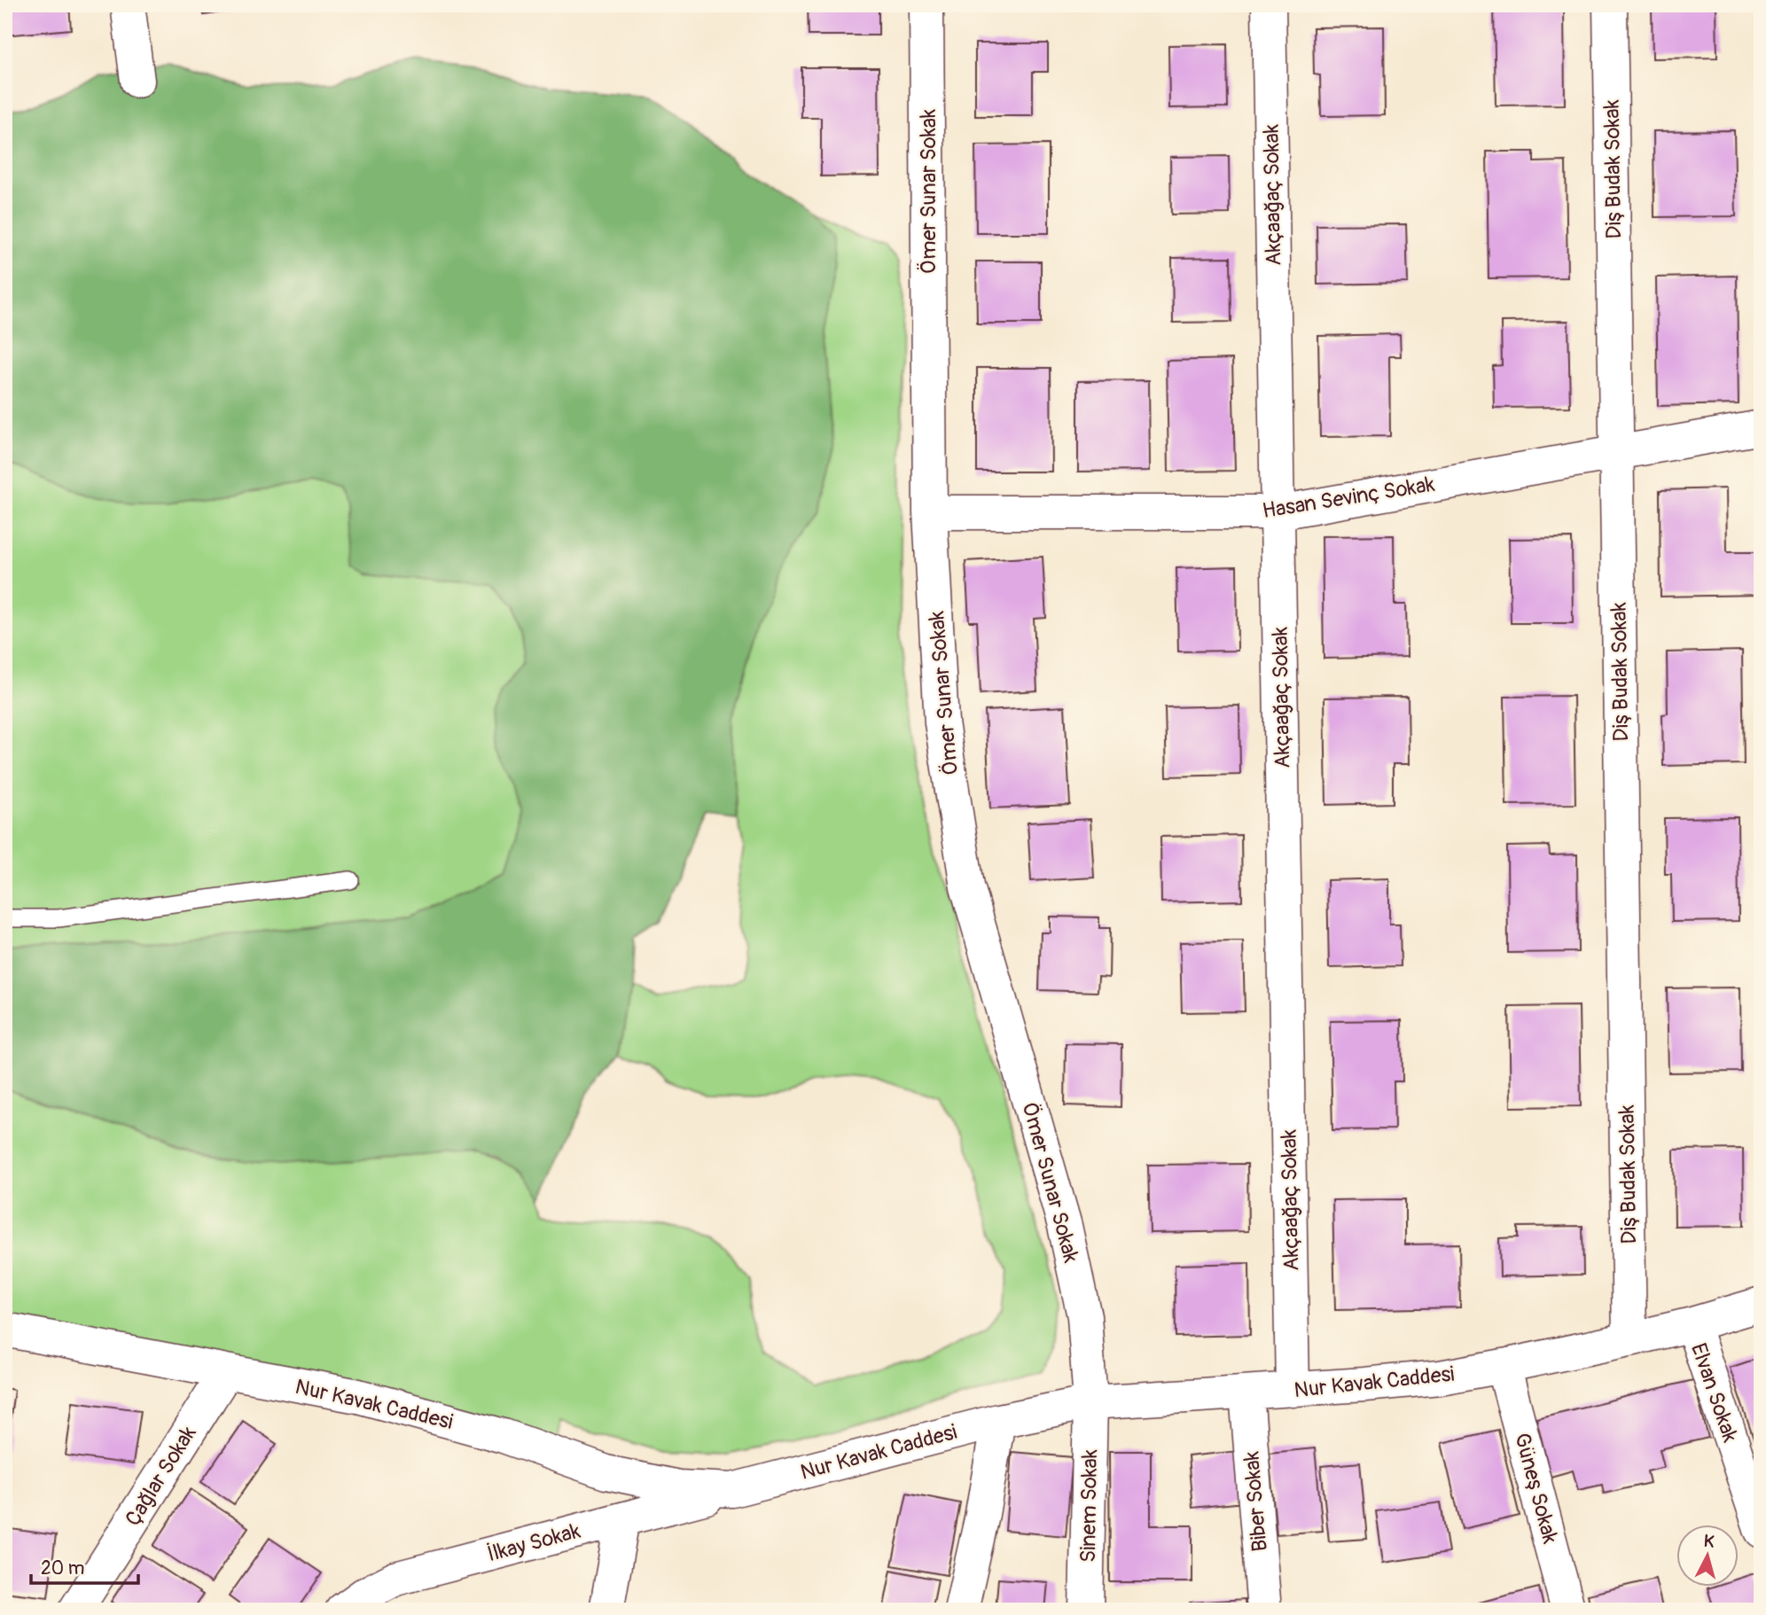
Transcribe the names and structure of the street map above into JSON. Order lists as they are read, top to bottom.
{
  "streets": {
    "street": [
      "Diş Budak Sokak",
      "Ömer Sunar Sokak",
      "Akçaağaç Sokak",
      "Hasan Sevinç Sokak",
      "Nur Kavak Caddesi",
      "Elvan Sokak",
      "Çağlar Sokak",
      "Güneş Sokak",
      "Biber Sokak",
      "Sinem Sokak",
      "İlkay Sokak"
    ]
  },
  "crossings": [
    ["Diş Budak Sokak", "Hasan Sevinç Sokak"],
    ["Diş Budak Sokak", "Nur Kavak Caddesi"],
    ["Ömer Sunar Sokak", "Hasan Sevinç Sokak"],
    ["Ömer Sunar Sokak", "Nur Kavak Caddesi"],
    ["Ömer Sunar Sokak", "Sinem Sokak"],
    ["Akçaağaç Sokak", "Hasan Sevinç Sokak"],
    ["Akçaağaç Sokak", "Nur Kavak Caddesi"],
    ["Nur Kavak Caddesi", "Elvan Sokak"],
    ["Nur Kavak Caddesi", "Çağlar Sokak"],
    ["Nur Kavak Caddesi", "Güneş Sokak"],
    ["Nur Kavak Caddesi", "Biber Sokak"],
    ["Nur Kavak Caddesi", "Sinem Sokak"],
    ["Nur Kavak Caddesi", "İlkay Sokak"]
  ],
  "scale_bar": "20 m",
  "north": "top"
}
